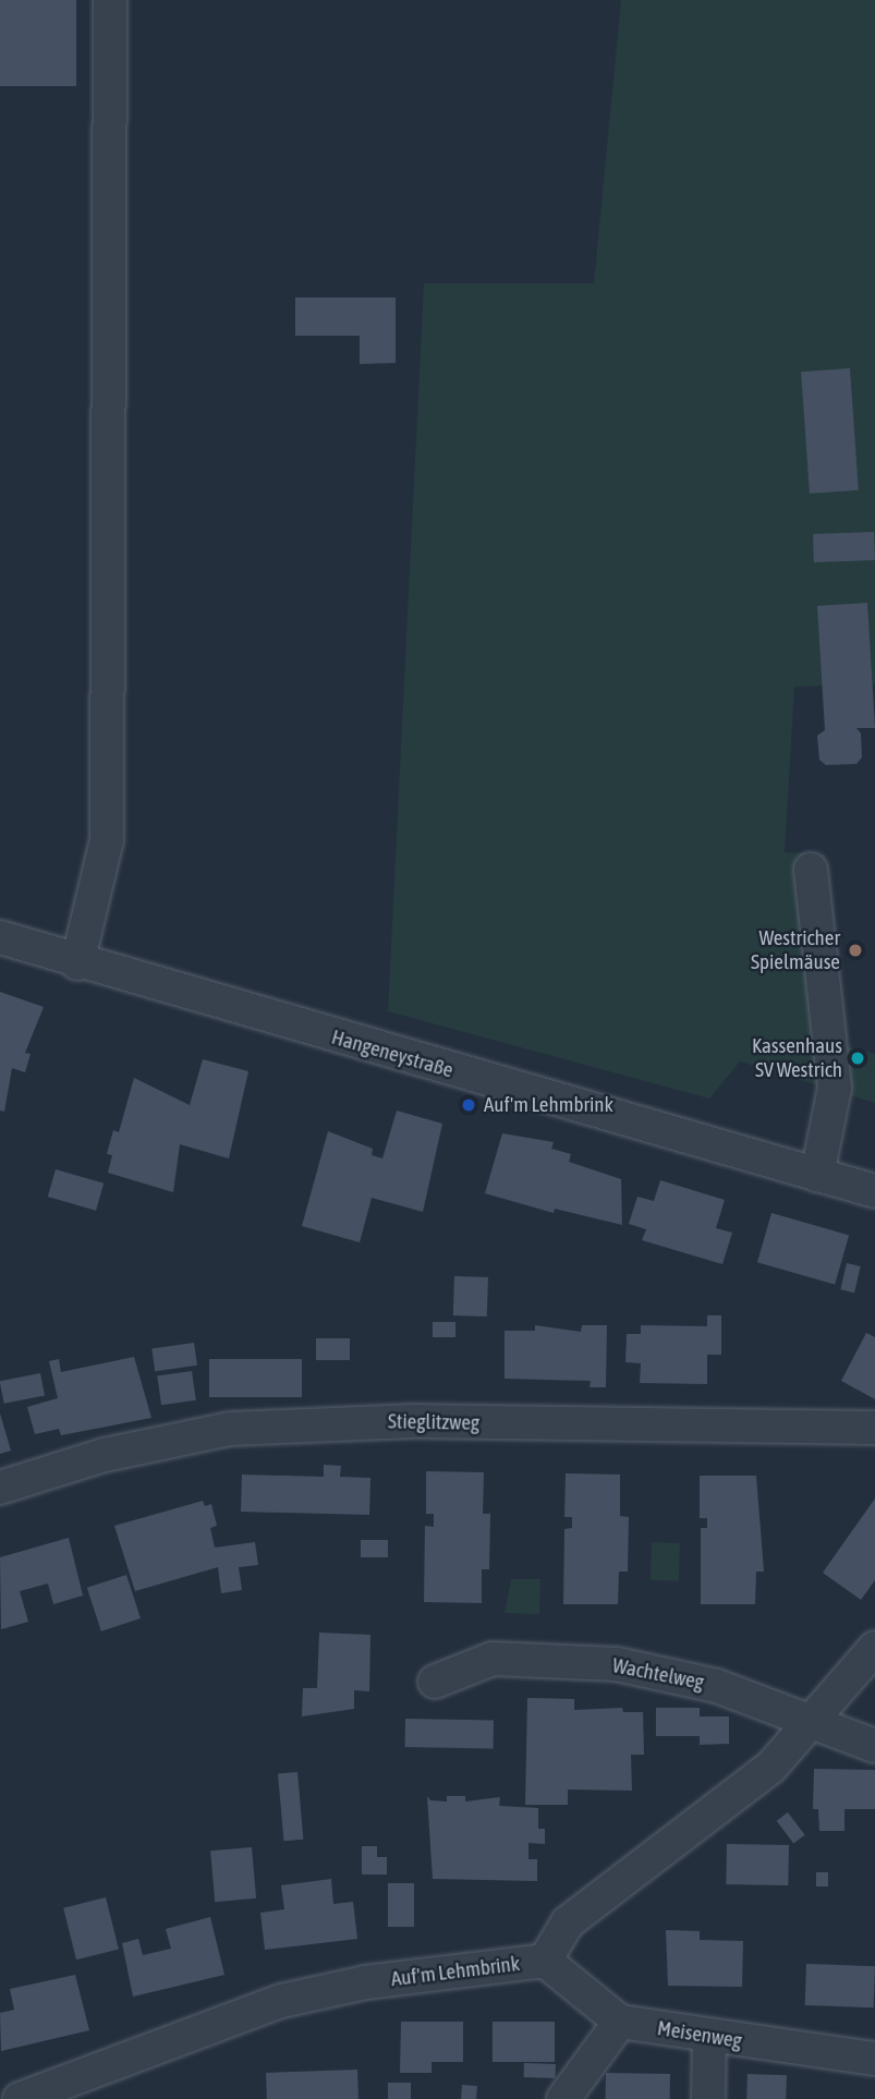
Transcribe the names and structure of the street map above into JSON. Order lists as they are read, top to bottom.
{
  "streets": {
    "street": [
      "Hangeneystraße",
      "Stieglitzweg",
      "Wachtelweg",
      "Auf'm Lehmbrink",
      "Meisenweg"
    ]
  },
  "crossings": [
    ["Wachtelweg", "Auf'm Lehmbrink"]
  ],
  "places": ["Westricher Spielmäuse", "Kassenhaus SV Westrich", "Auf'm Lehmbrink"]
}
